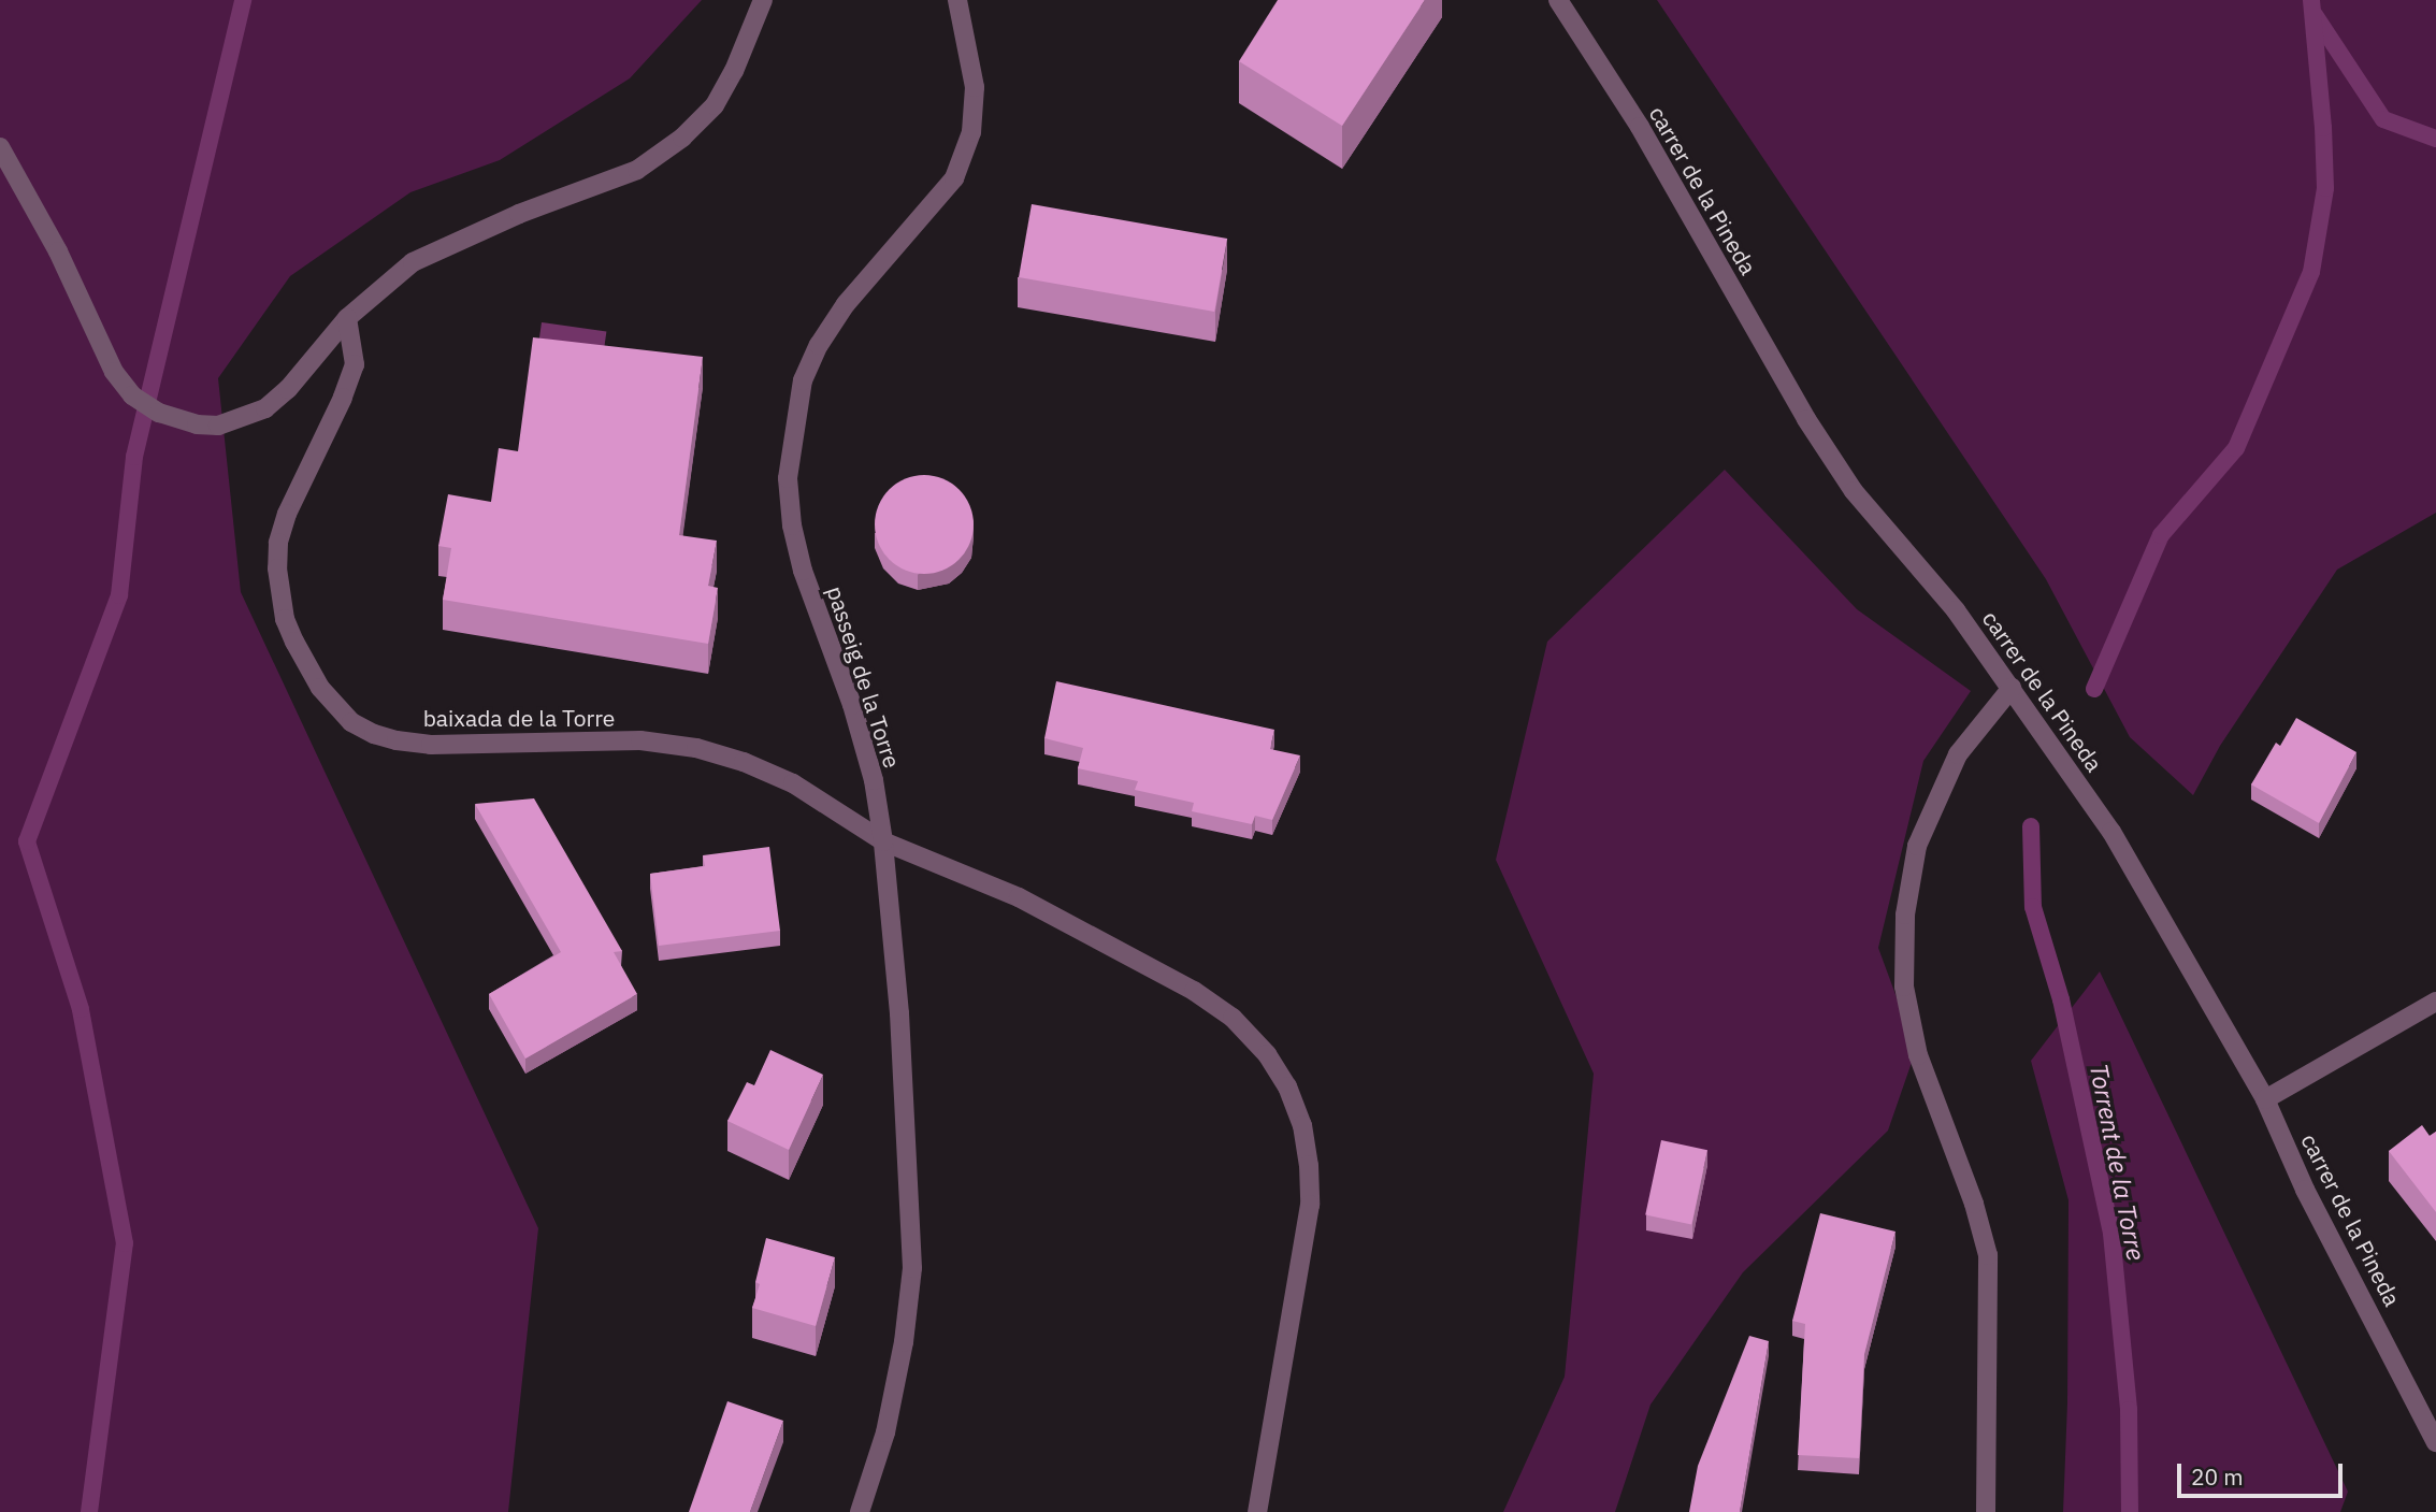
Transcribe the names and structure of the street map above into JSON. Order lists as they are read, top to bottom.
{
  "streets": {
    "street": ["carrer de la Pineda", "passeig de la Torre", "baixada de la Torre"]
  },
  "crossings": [
    ["passeig de la Torre", "baixada de la Torre"]
  ],
  "water": ["Torrent de la Torre"],
  "scale_bar": "20 m"
}
